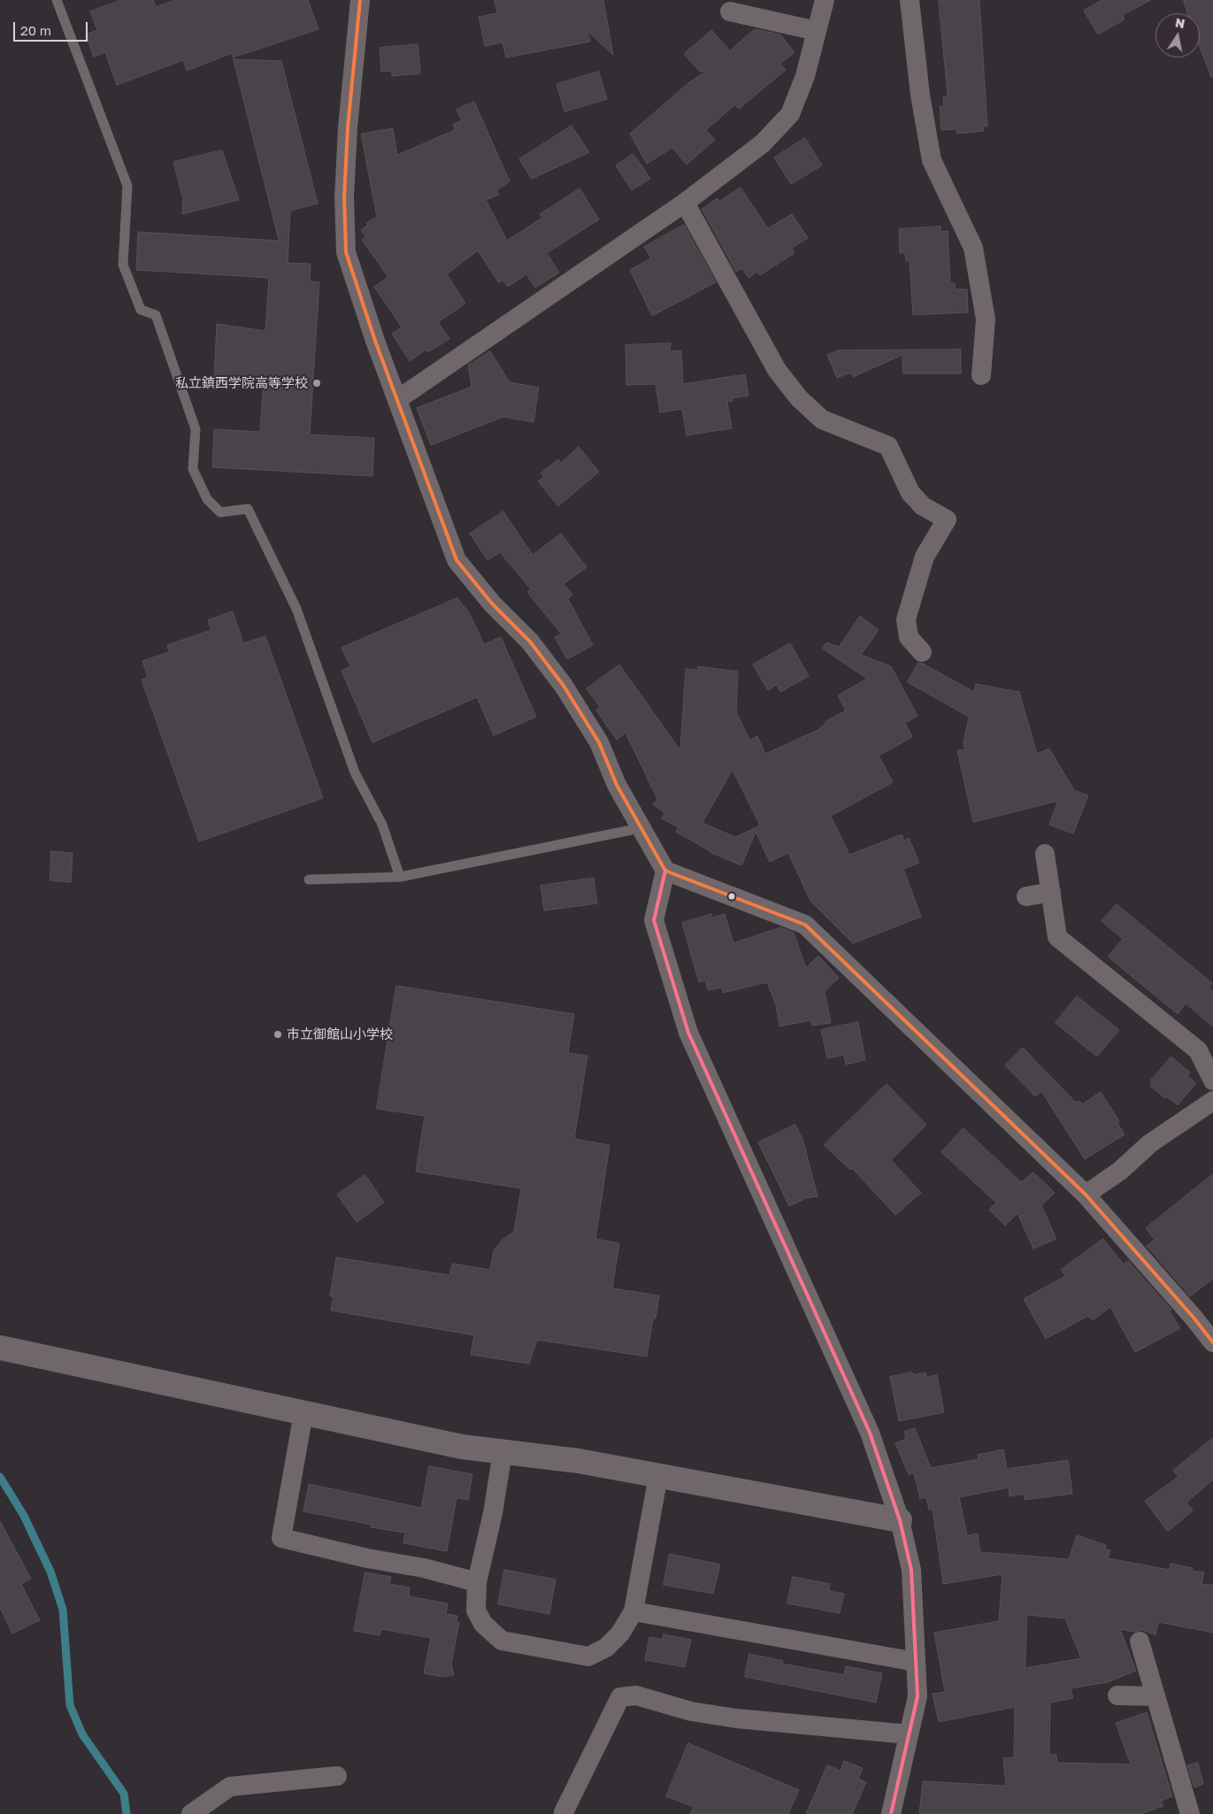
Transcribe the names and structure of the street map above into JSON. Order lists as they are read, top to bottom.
{
  "places": ["私立鎮西学院高等学校", "市立御館山小学校"],
  "scale_bar": "20 m",
  "north": "top"
}
